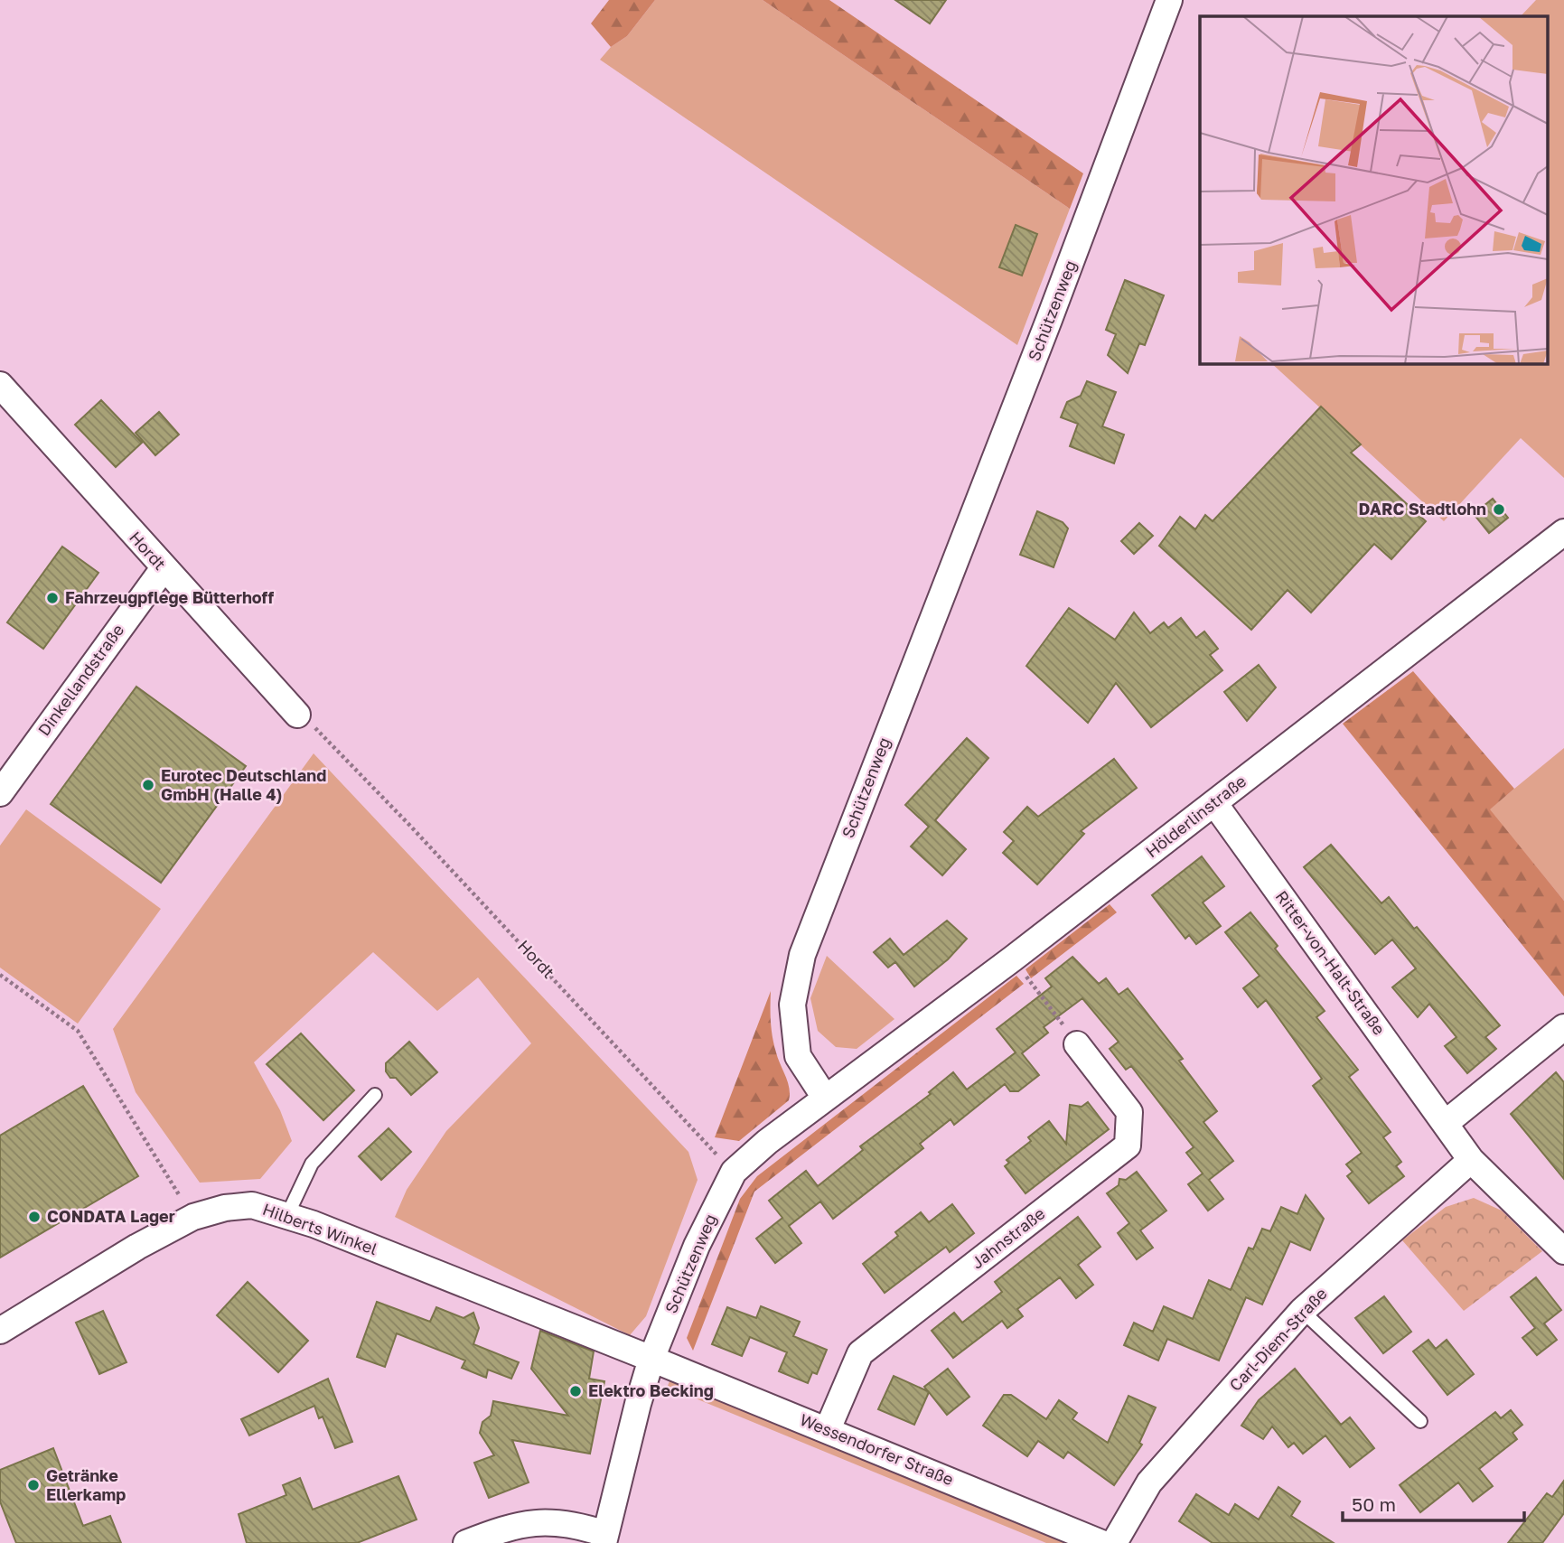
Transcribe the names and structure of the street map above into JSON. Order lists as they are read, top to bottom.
{
  "streets": {
    "street": [
      "Schützenweg",
      "Hordt",
      "Dinkellandstraße",
      "Hölderlinstraße",
      "Ritter-von-Halt-Straße",
      "Hilberts Winkel",
      "Jahnstraße",
      "Carl-Diem-Straße",
      "Wessendorfer Straße"
    ]
  },
  "crossings": [
    ["Schützenweg", "Hordt"],
    ["Schützenweg", "Hölderlinstraße"],
    ["Schützenweg", "Hilberts Winkel"],
    ["Schützenweg", "Wessendorfer Straße"],
    ["Hordt", "Dinkellandstraße"],
    ["Hölderlinstraße", "Ritter-von-Halt-Straße"],
    ["Ritter-von-Halt-Straße", "Carl-Diem-Straße"],
    ["Hilberts Winkel", "Wessendorfer Straße"],
    ["Jahnstraße", "Wessendorfer Straße"]
  ],
  "places": [
    "DARC Stadtlohn",
    "Fahrzeugpflege Bütterhoff",
    "Eurotec Deutschland GmbH (Halle 4)",
    "CONDATA Lager",
    "Elektro Becking",
    "Getränke Ellerkamp"
  ],
  "scale_bar": "50 m"
}
